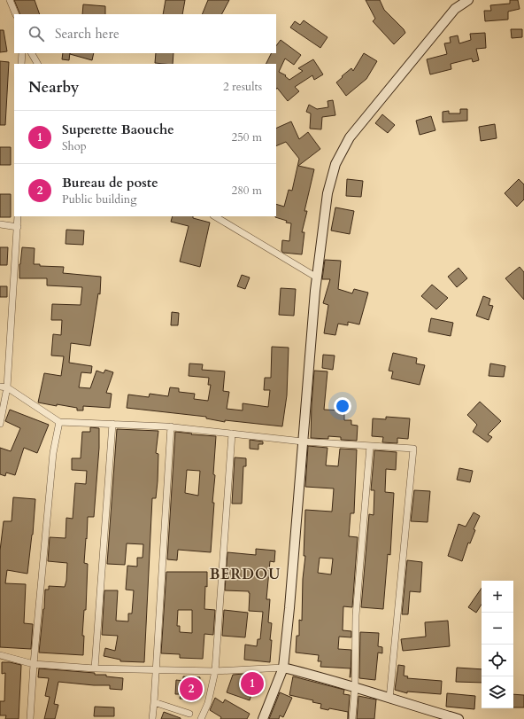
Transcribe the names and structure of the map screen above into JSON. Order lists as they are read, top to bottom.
{
  "districts": ["BERDOU"],
  "page": {
    "search": "Search here",
    "heading": ["Nearby", "2 results"],
    "list": [
      {
        "mark": "1",
        "name": "Superette Baouche",
        "note": "Shop",
        "value": "250 m"
      },
      {
        "mark": "2",
        "name": "Bureau de poste",
        "note": "Public building",
        "value": "280 m"
      }
    ],
    "map_buttons": ["+", "−"],
    "pins": ["1", "2"]
  }
}
